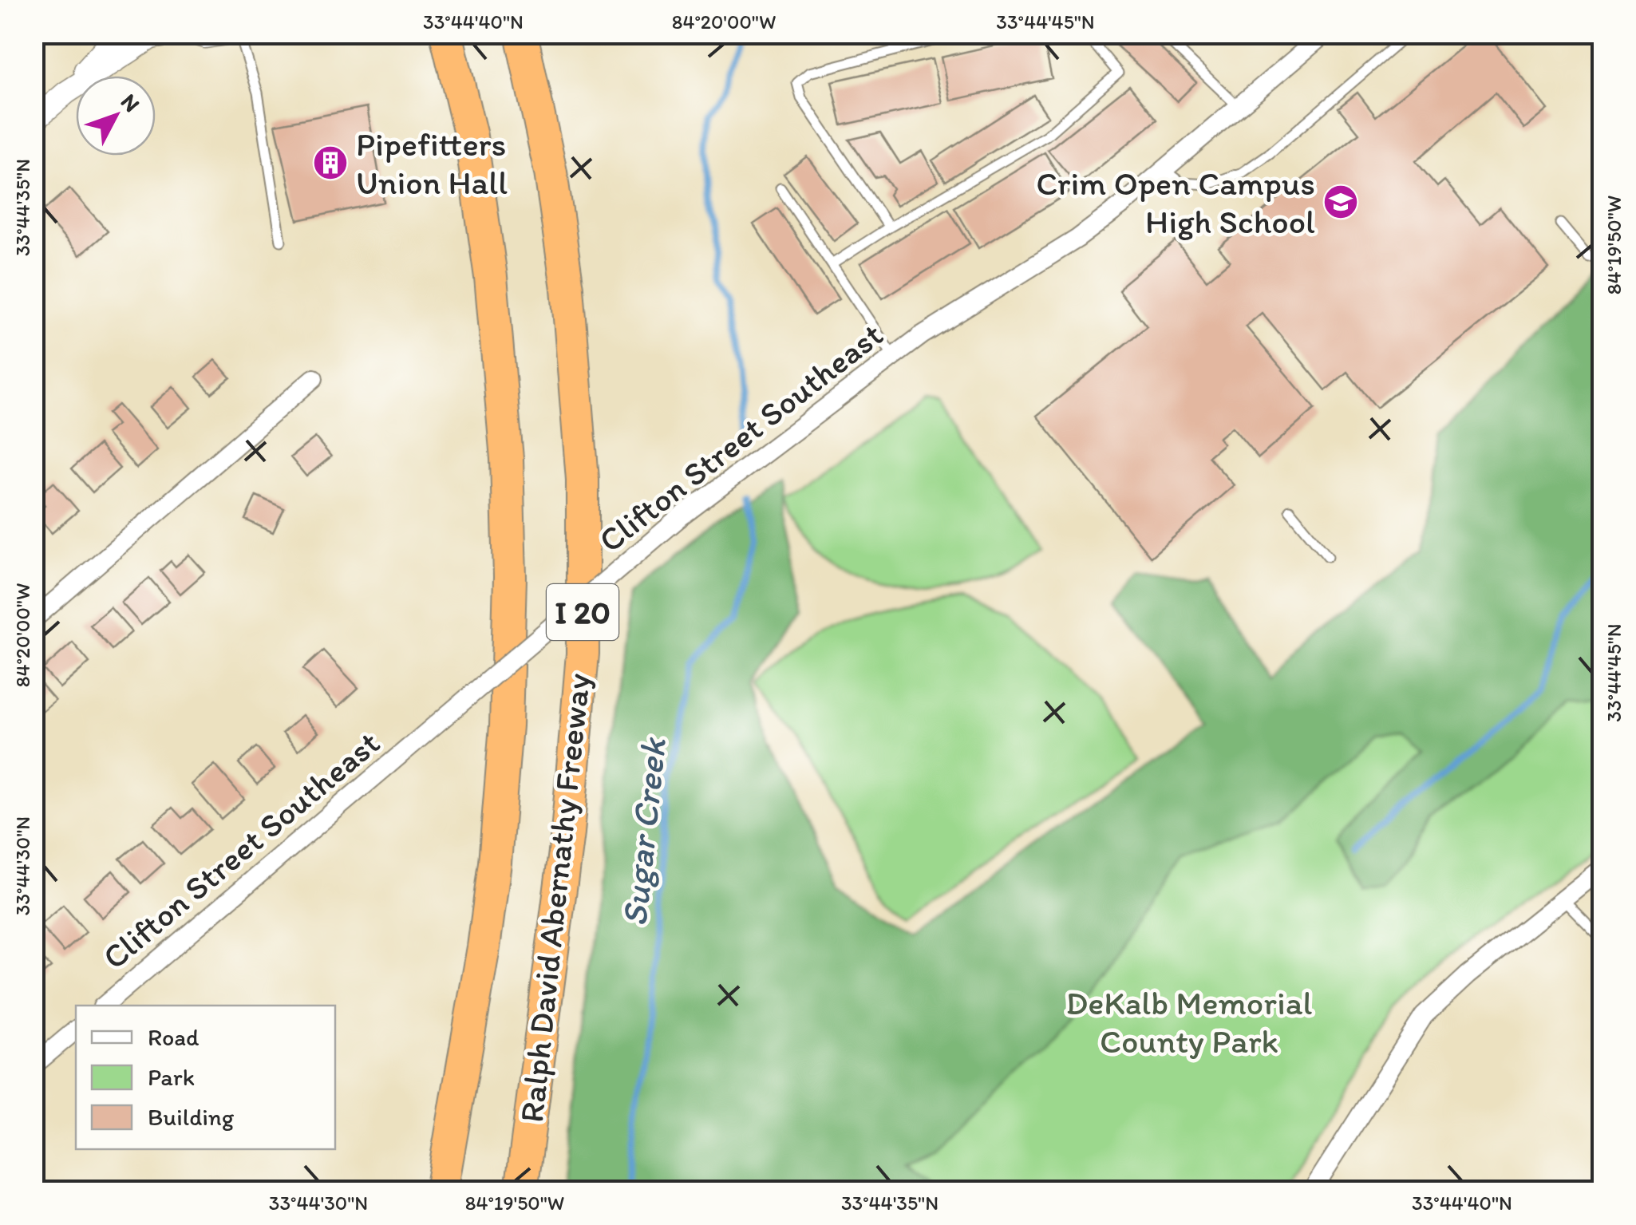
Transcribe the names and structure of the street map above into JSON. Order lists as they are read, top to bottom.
{
  "streets": {
    "highway": ["I 20", "Ralph David Abernathy Freeway"],
    "street": ["Clifton Street Southeast"]
  },
  "water": ["Sugar Creek"],
  "parks": ["DeKalb Memorial County Park"],
  "places": {
    "building": ["Pipefitters Union Hall"],
    "school or university": ["Crim Open Campus High School"]
  },
  "legend": ["Road", "Park", "Building"],
  "north": "top right",
  "coordinates": [
    "33°44'40\"N",
    "84°20'00\"W",
    "33°44'45\"N",
    "33°44'35\"N",
    "84°19'50\"W",
    "33°44'30\"N"
  ]
}
